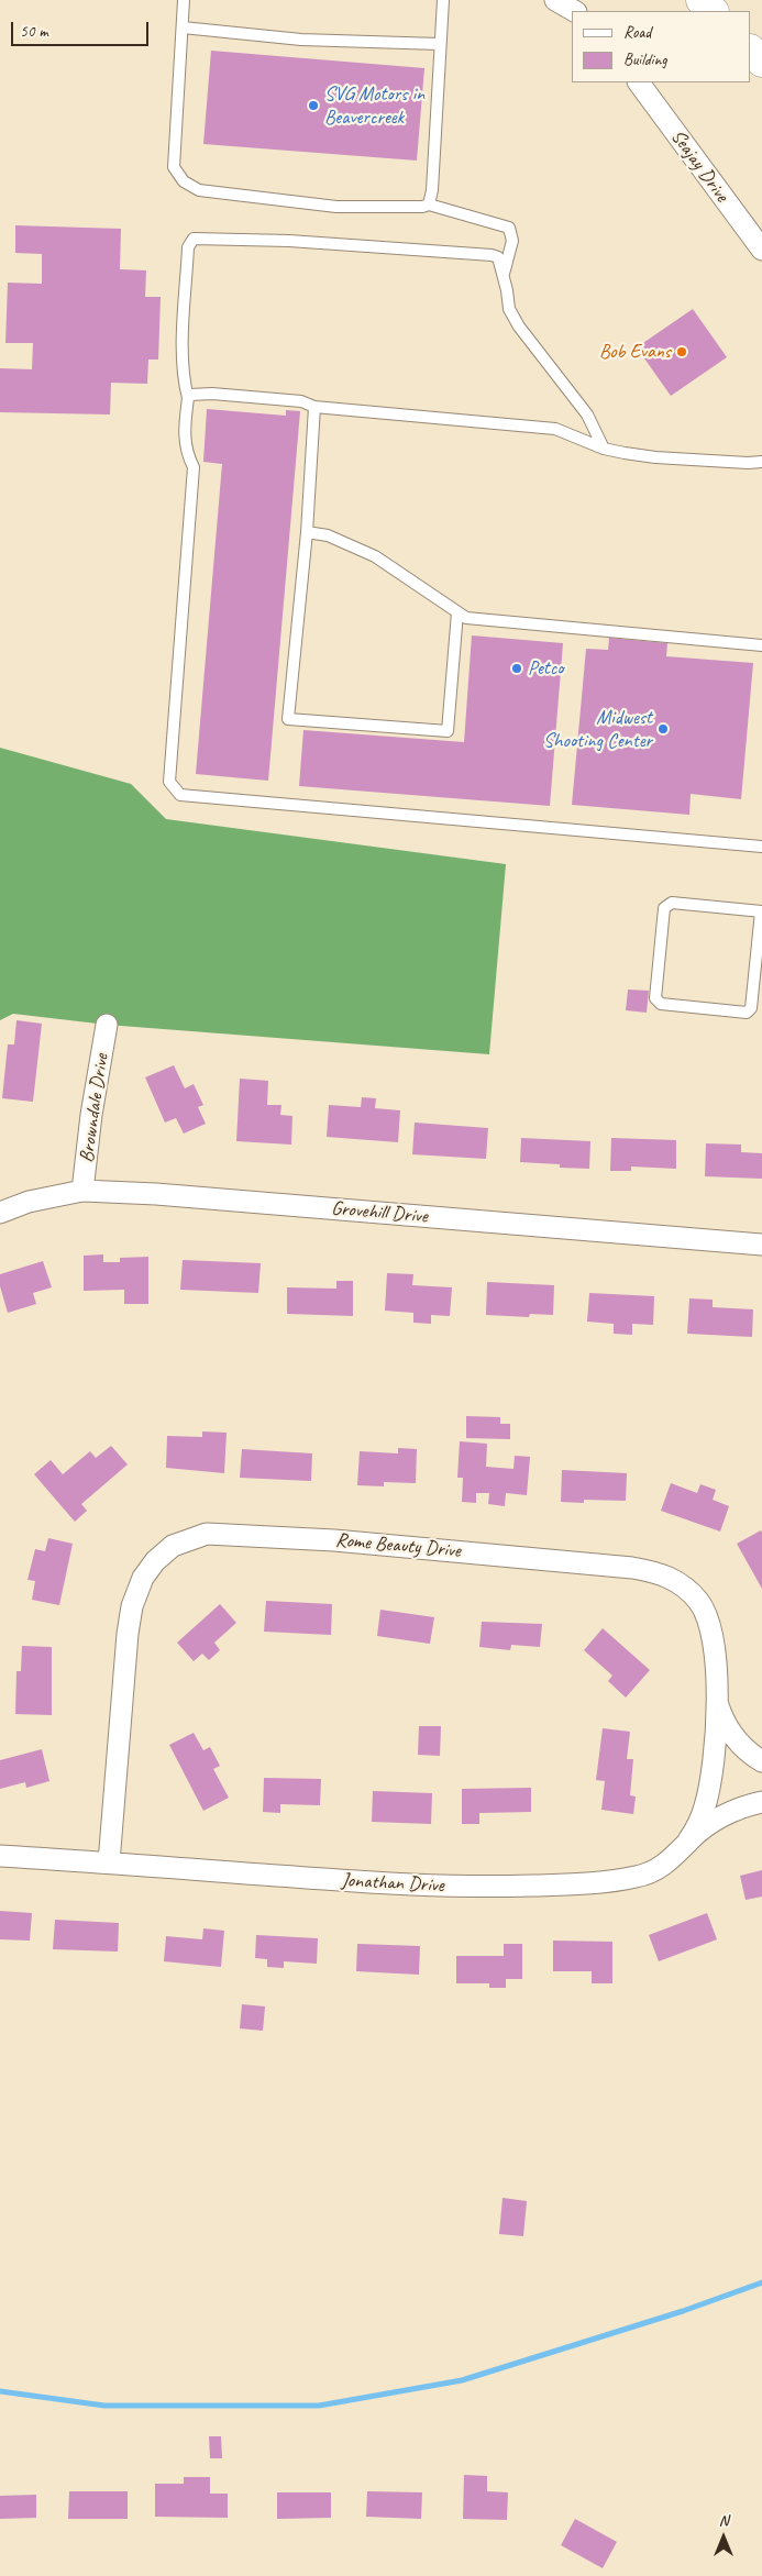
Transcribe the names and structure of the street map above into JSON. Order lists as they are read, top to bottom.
{
  "streets": {
    "street": [
      "Seajay Drive",
      "Browndale Drive",
      "Grovehill Drive",
      "Rome Beauty Drive",
      "Jonathan Drive"
    ]
  },
  "crossings": [
    ["Browndale Drive", "Grovehill Drive"],
    ["Rome Beauty Drive", "Jonathan Drive"]
  ],
  "places": [
    "SVG Motors in Beavercreek",
    "Bob Evans",
    "Petco",
    "Midwest Shooting Center"
  ],
  "legend": ["Road", "Building"],
  "scale_bar": "50 m",
  "north": "top"
}
